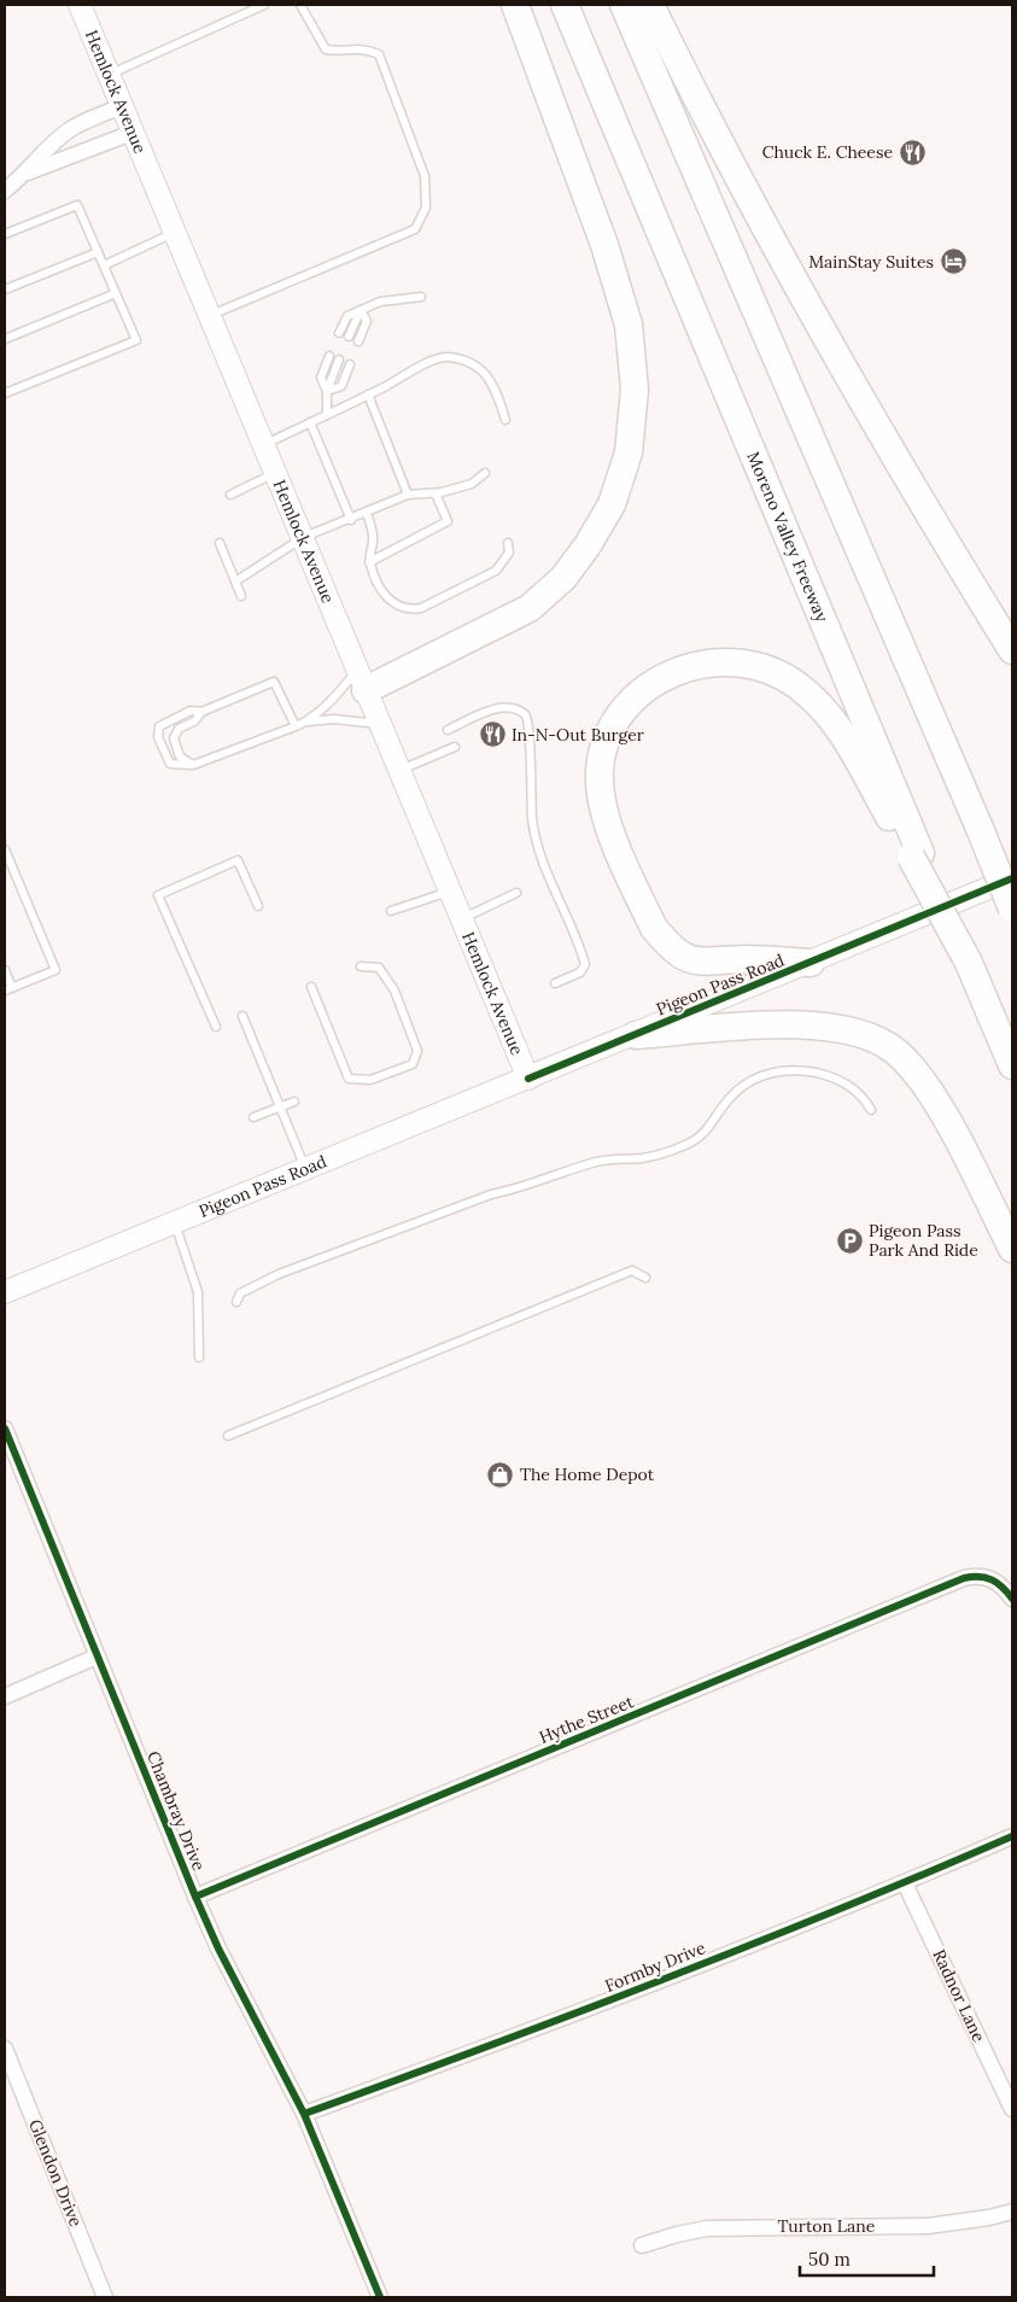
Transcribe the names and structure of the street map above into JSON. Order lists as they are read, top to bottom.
{
  "streets": {
    "highway": ["Moreno Valley Freeway"],
    "main road": ["Hemlock Avenue", "Pigeon Pass Road"],
    "street": [
      "Hythe Street",
      "Chambray Drive",
      "Formby Drive",
      "Radnor Lane",
      "Glendon Drive",
      "Turton Lane"
    ]
  },
  "crossings": [
    ["Hemlock Avenue", "Pigeon Pass Road"],
    ["Hythe Street", "Chambray Drive"],
    ["Chambray Drive", "Formby Drive"],
    ["Formby Drive", "Radnor Lane"]
  ],
  "places": {
    "restaurant": ["Chuck E. Cheese", "In-N-Out Burger"],
    "hotel": ["MainStay Suites"],
    "parking": ["Pigeon Pass Park And Ride"],
    "shop": ["The Home Depot"]
  },
  "scale_bar": "50 m"
}
